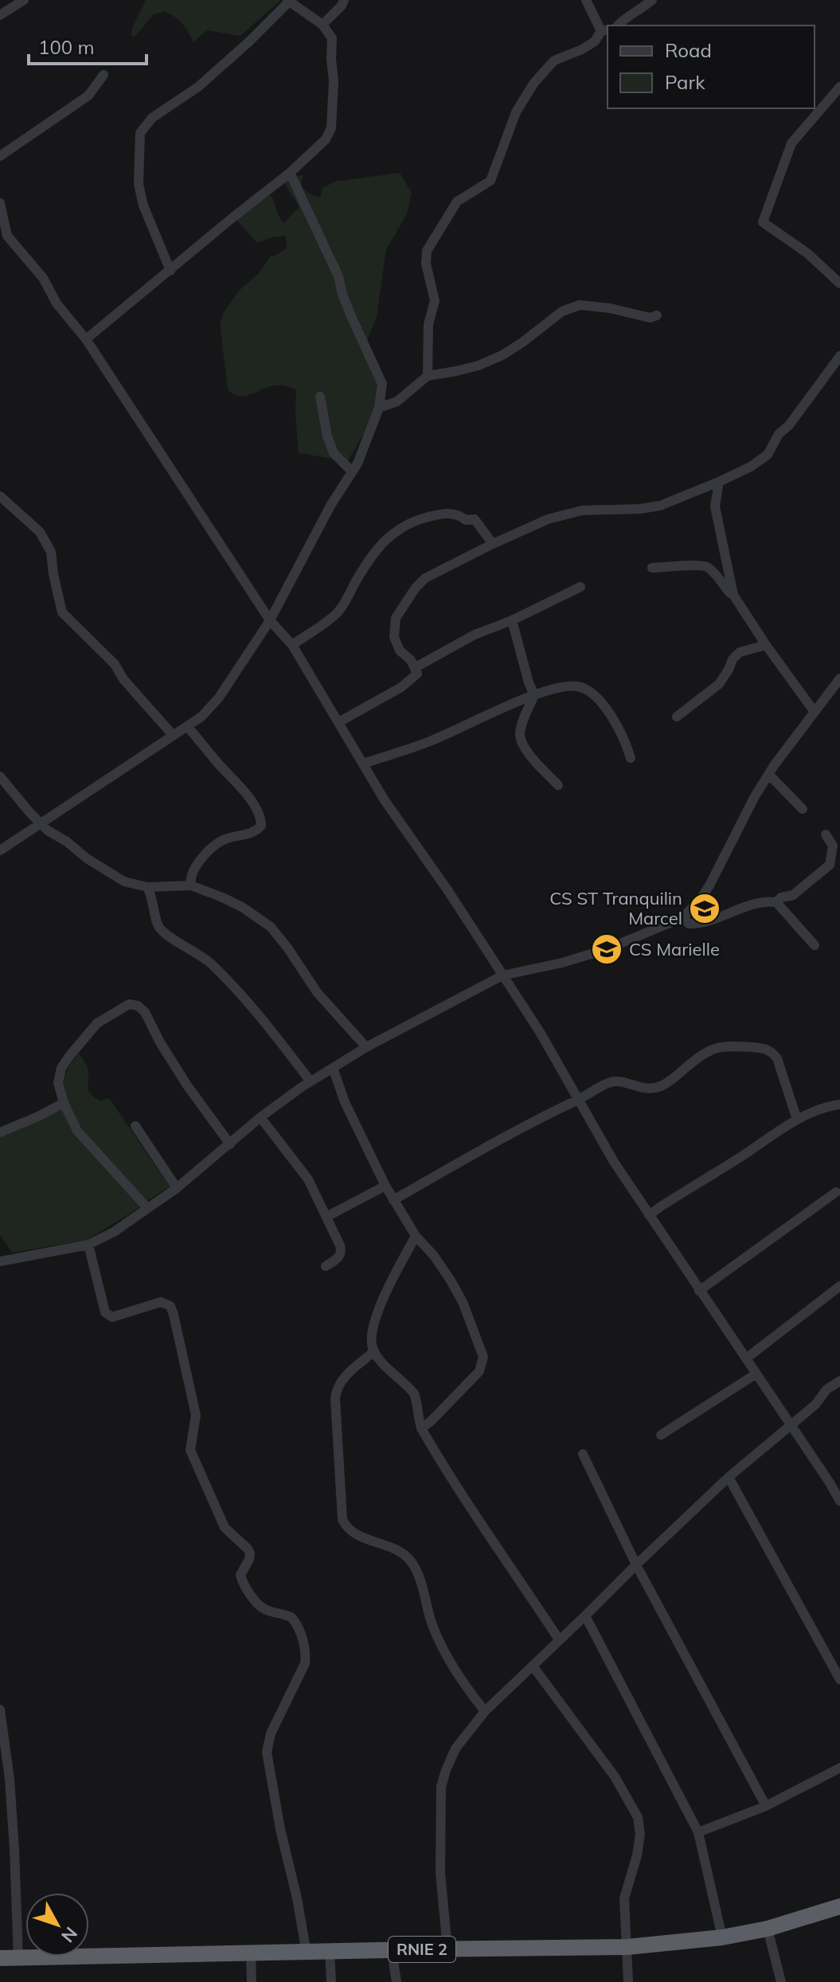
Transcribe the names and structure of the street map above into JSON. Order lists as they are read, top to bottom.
{
  "streets": {
    "highway": ["RNIE 2"]
  },
  "places": {
    "school or university": ["CS ST Tranquilin Marcel", "CS Marielle"]
  },
  "legend": ["Road", "Park"],
  "scale_bar": "100 m",
  "north": "bottom right"
}
